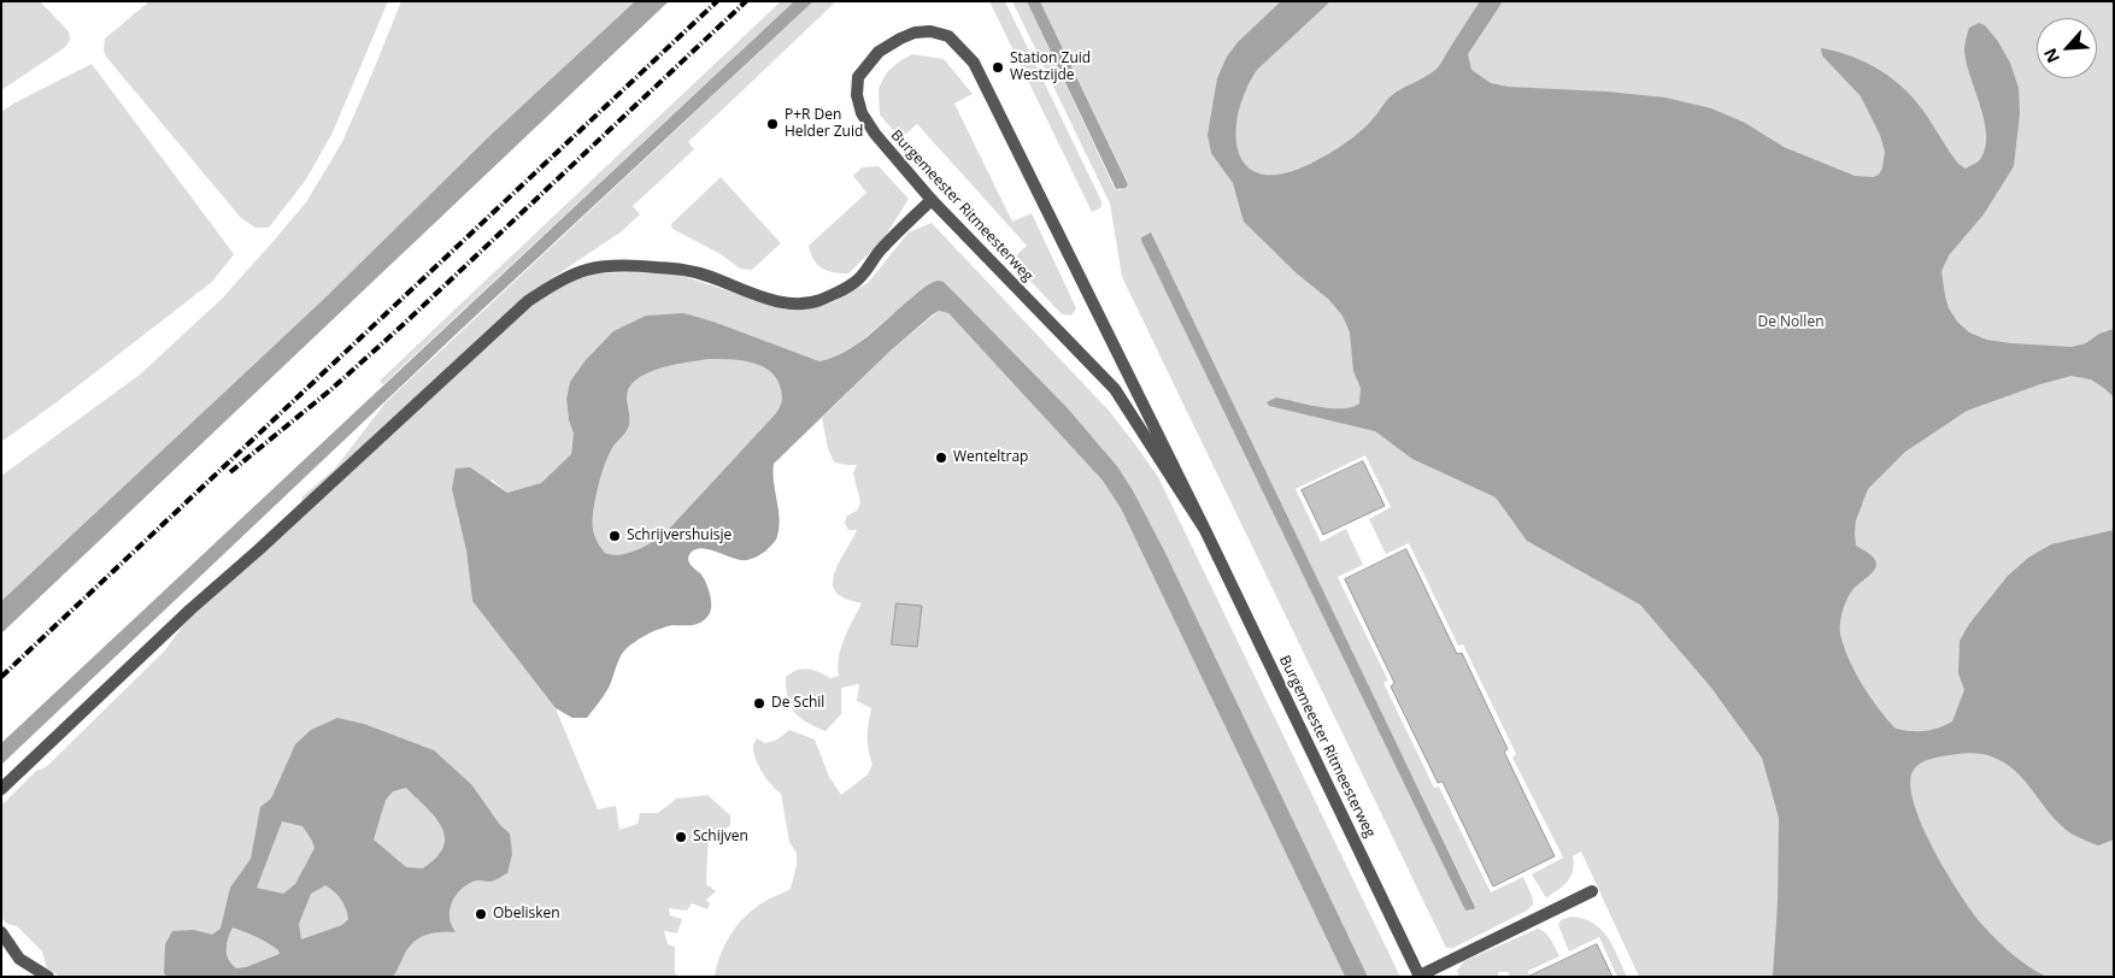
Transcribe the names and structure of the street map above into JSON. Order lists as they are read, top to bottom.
{
  "streets": {
    "street": ["Burgemeester Ritmeesterweg"]
  },
  "parks": ["De Nollen"],
  "places": [
    "Station Zuid Westzijde",
    "P+R Den Helder Zuid",
    "Wenteltrap",
    "Schrijvershuisje",
    "De Schil",
    "Schijven",
    "Obelisken"
  ],
  "north": "bottom left"
}
